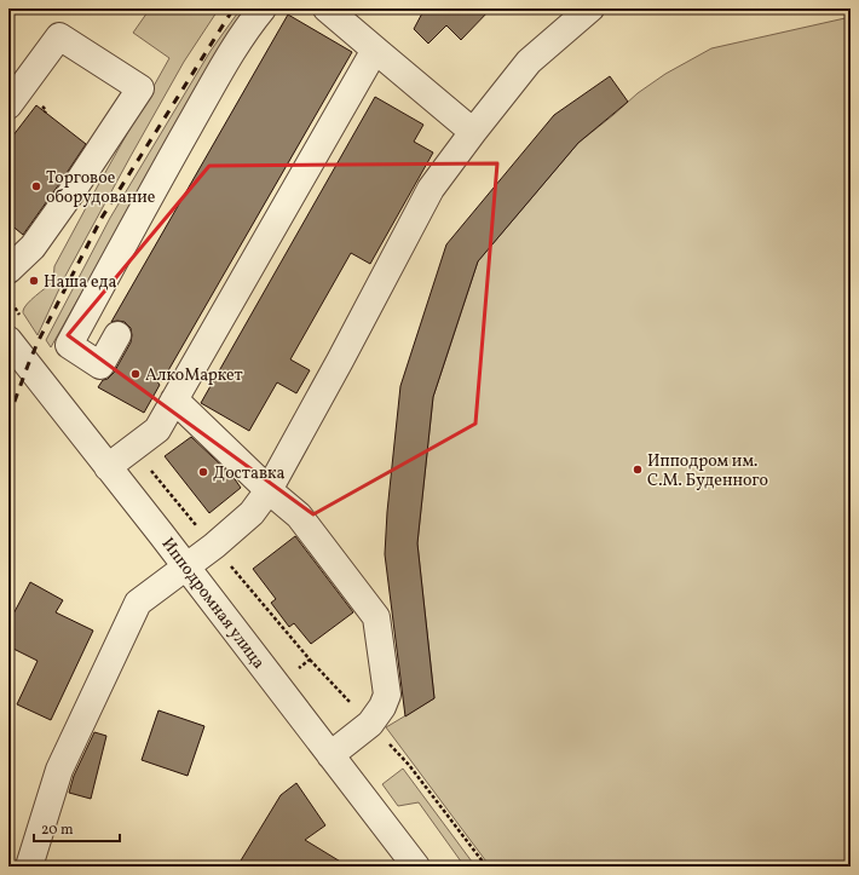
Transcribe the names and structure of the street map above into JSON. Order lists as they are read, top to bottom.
{
  "streets": {
    "street": ["Ипподромная улица"]
  },
  "places": [
    "Торговое оборудование",
    "Наша еда",
    "АлкоМаркет",
    "Ипподром им. С.М. Буденного",
    "Доставка"
  ],
  "scale_bar": "20 m"
}
